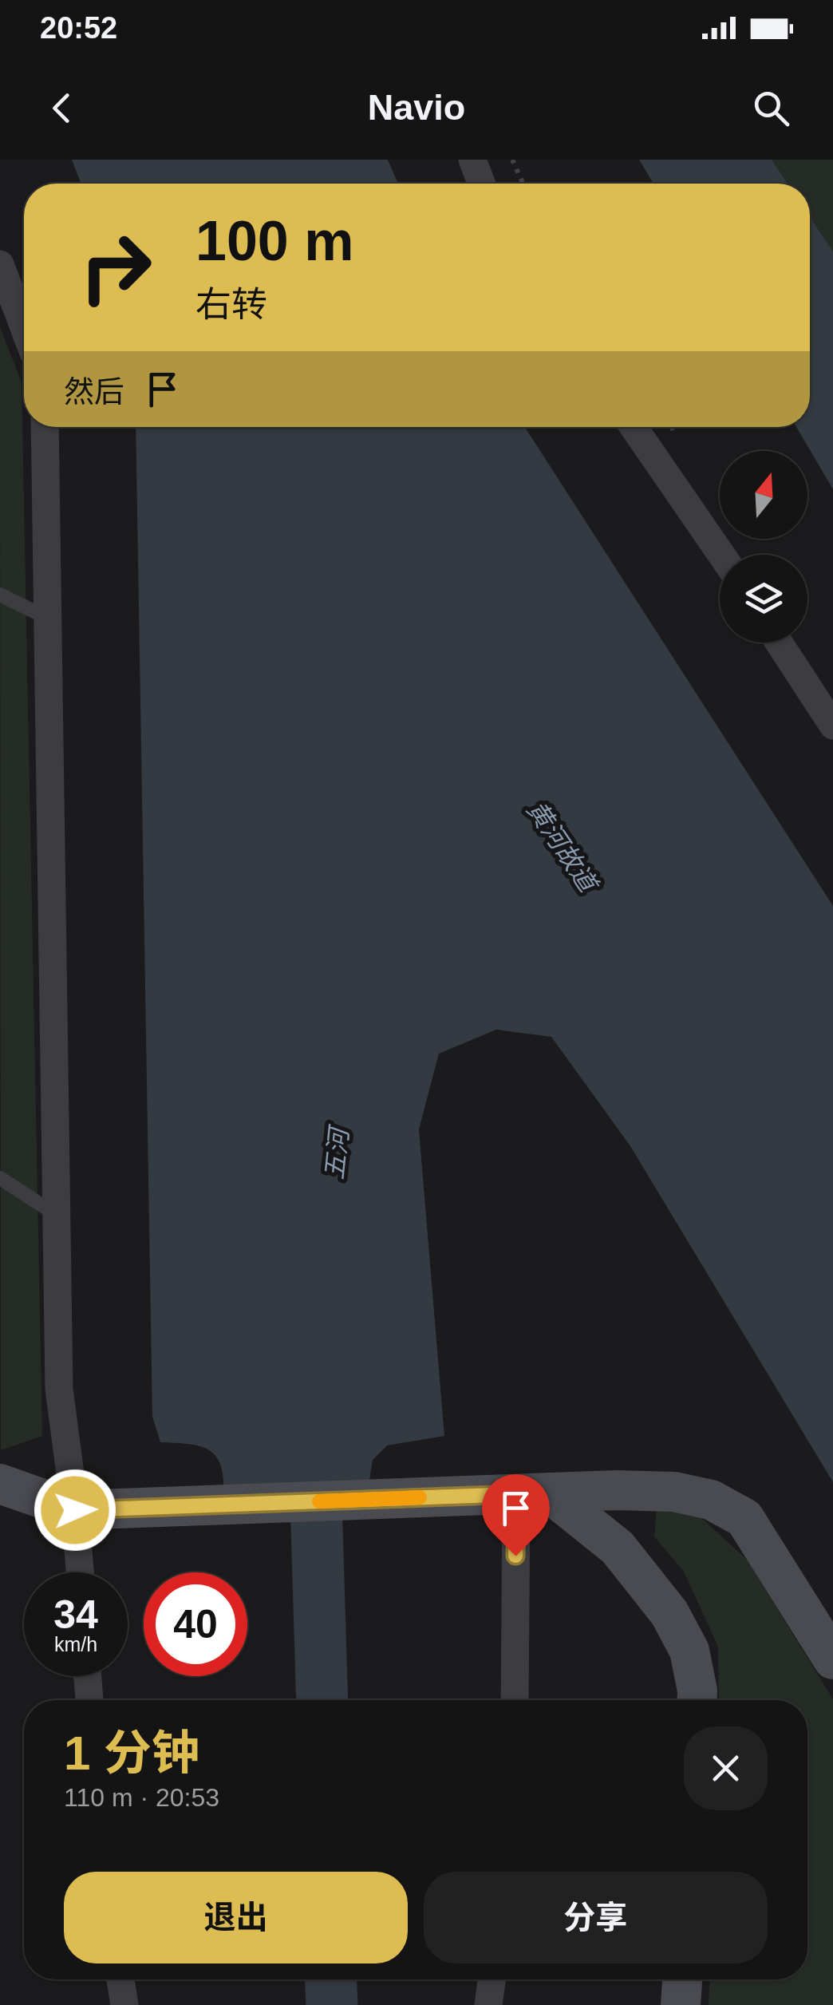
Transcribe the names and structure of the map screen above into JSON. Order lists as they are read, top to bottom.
{
  "water": ["黄河故道", "五河"],
  "north": "top",
  "page": {
    "status": "20:52",
    "header": "Navio",
    "turn": ["100 m", "右转"],
    "then": "然后",
    "speed": "34 km/h",
    "limit": "40",
    "heading": ["1 分钟", "110 m · 20:53"],
    "buttons": ["退出", "分享"]
  }
}
